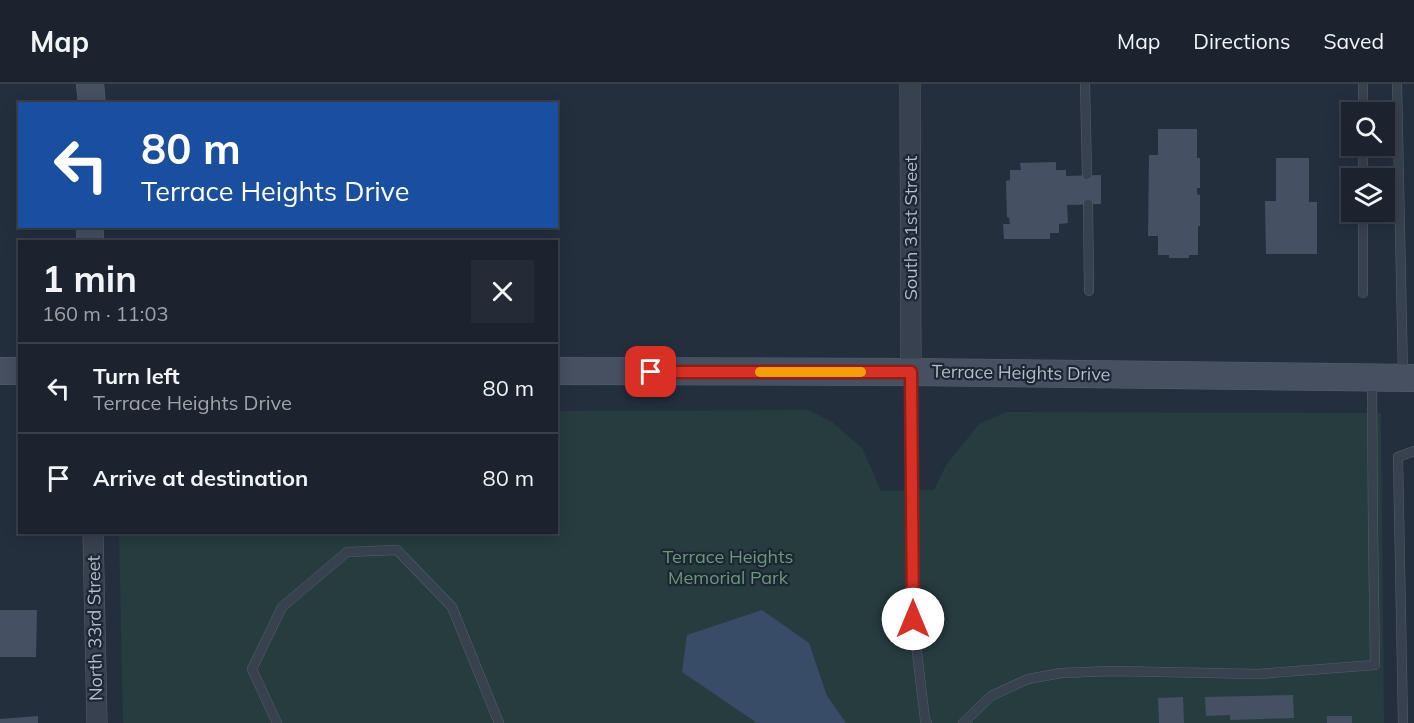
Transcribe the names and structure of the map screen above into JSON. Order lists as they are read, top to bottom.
{
  "streets": {
    "main road": ["Terrace Heights Drive"],
    "street": ["South 31st Street", "North 33rd Street"]
  },
  "crossings": [
    ["South 31st Street", "Terrace Heights Drive"]
  ],
  "parks": ["Terrace Heights Memorial Park"],
  "page": {
    "header": "Map",
    "nav": ["Map", "Directions", "Saved"],
    "turn": ["80 m", "Terrace Heights Drive"],
    "heading": ["1 min", "160 m · 11:03"],
    "list": [
      {
        "name": "Turn left",
        "note": "Terrace Heights Drive",
        "value": "80 m"
      },
      {
        "name": "Arrive at destination",
        "value": "80 m"
      }
    ]
  }
}
